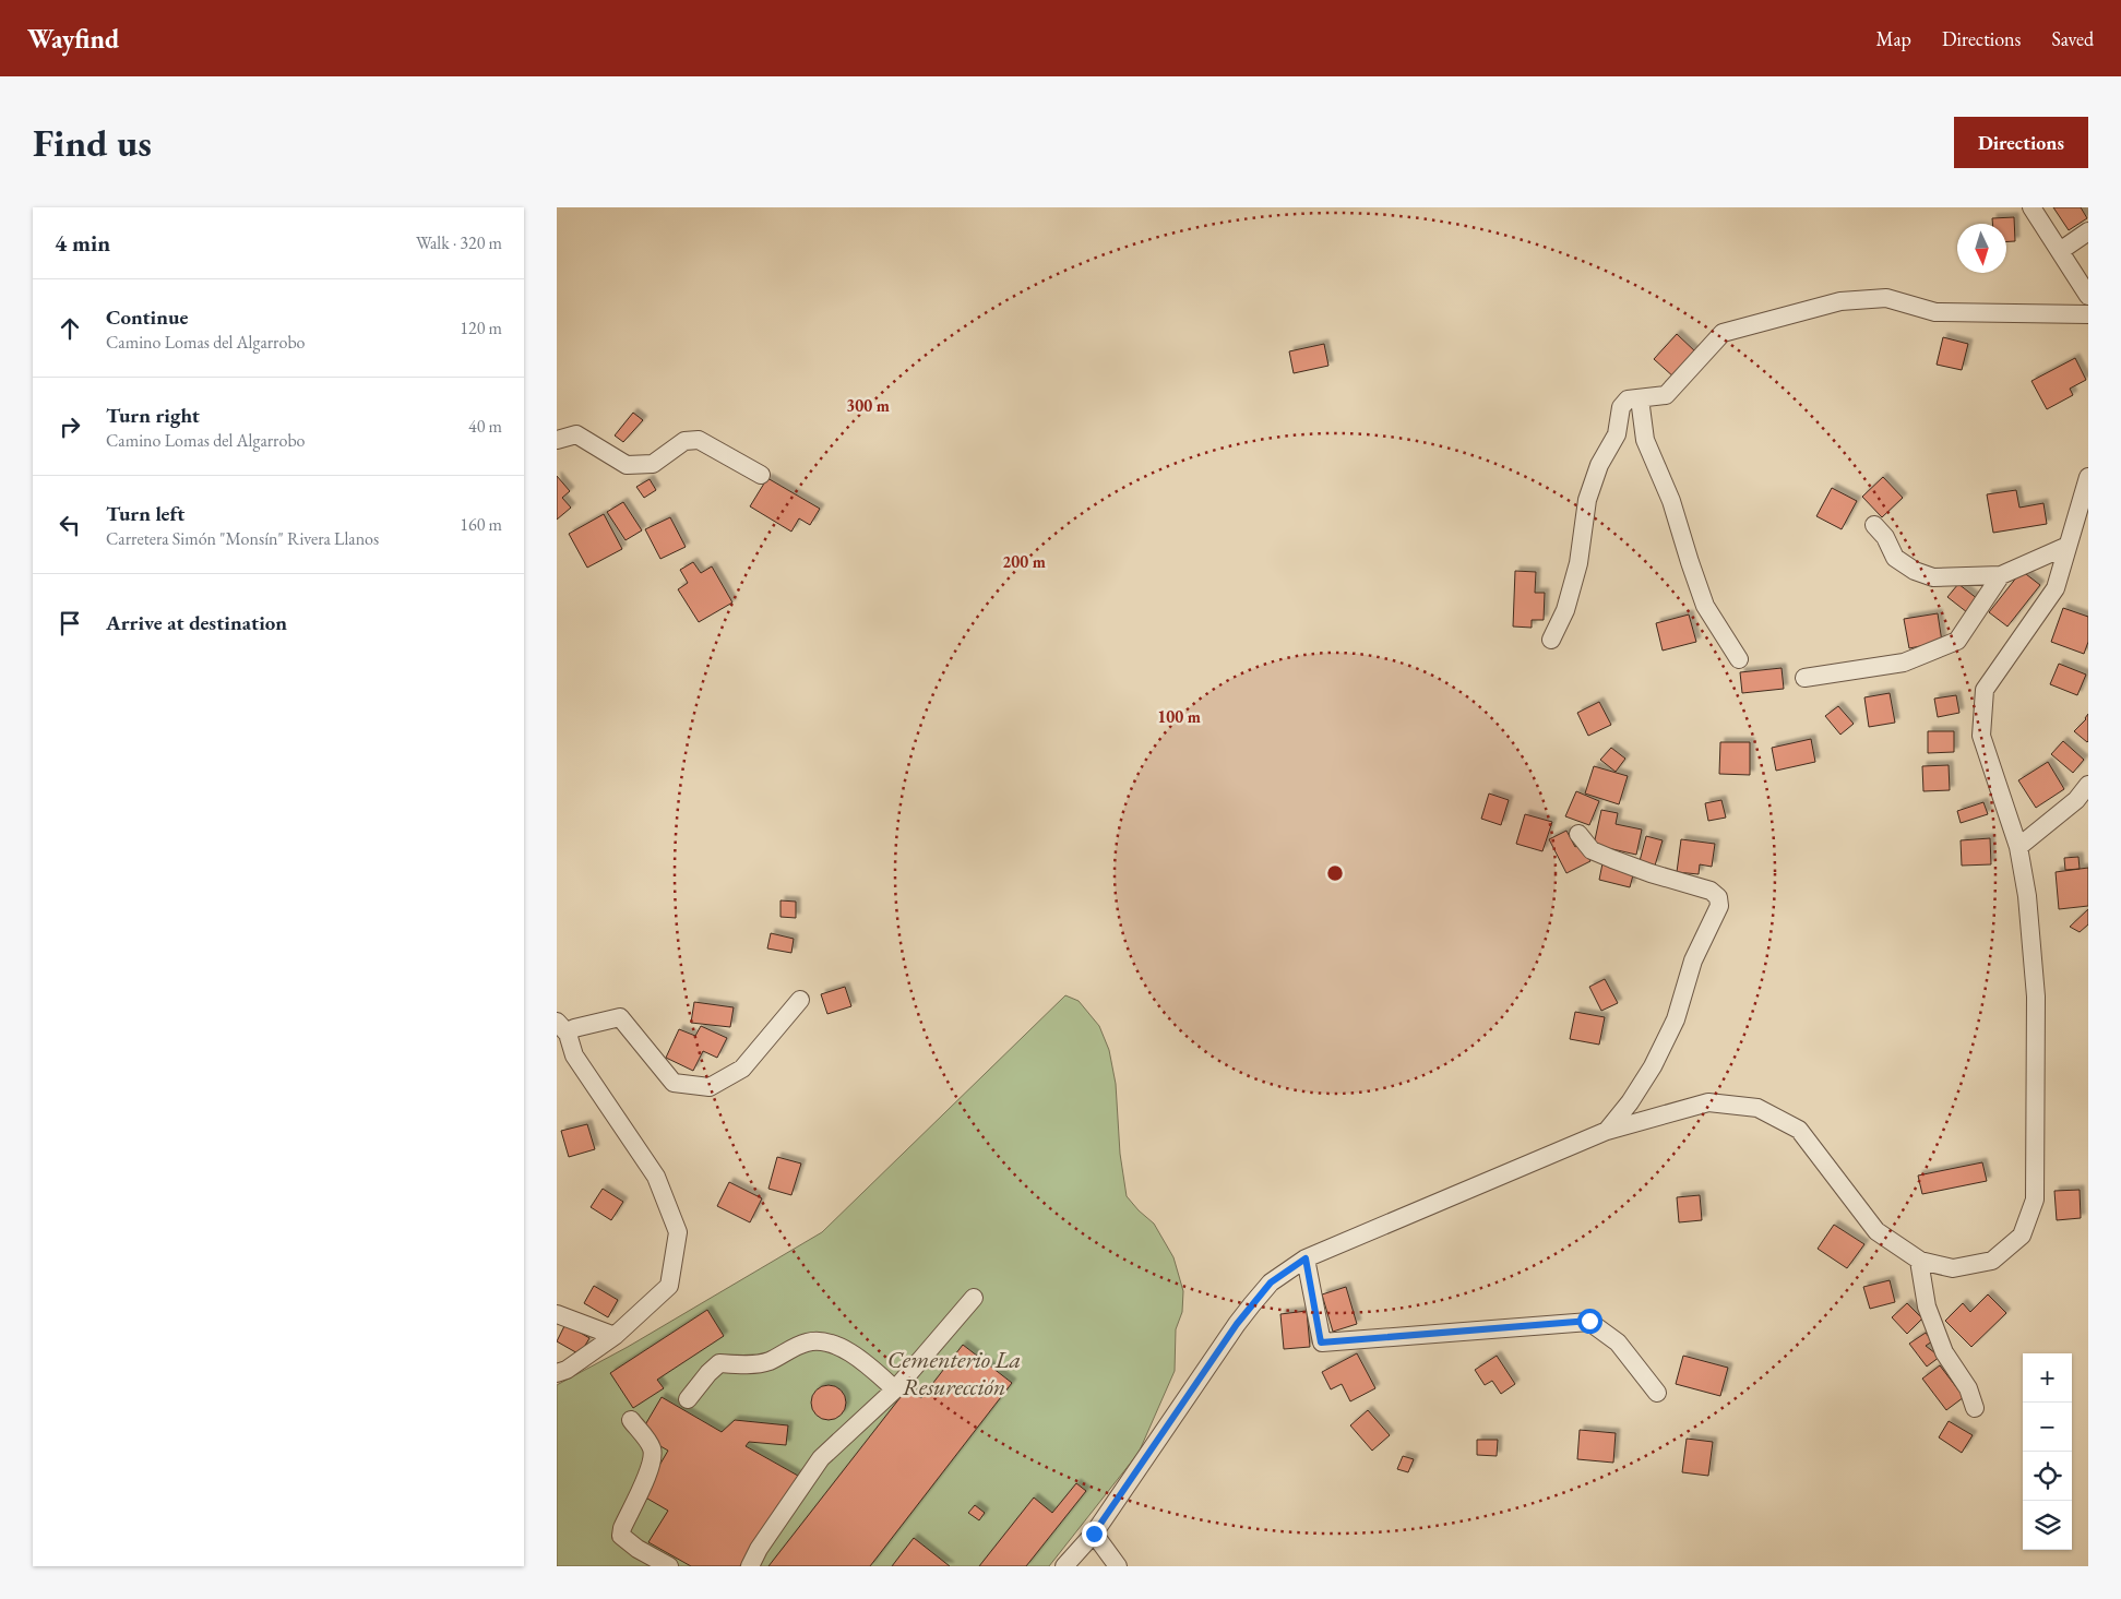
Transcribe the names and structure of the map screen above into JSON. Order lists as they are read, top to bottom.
{
  "parks": ["Cementerio La Resurección"],
  "north": "bottom",
  "page": {
    "header": "Wayfind",
    "nav": ["Map", "Directions", "Saved"],
    "buttons": "Directions",
    "title": "Find us",
    "heading": ["4 min", "Walk · 320 m"],
    "list": [
      ["Continue", "Camino Lomas del Algarrobo", "120 m"],
      ["Turn right", "Camino Lomas del Algarrobo", "40 m"],
      ["Turn left", "Carretera Simón \"Monsín\" Rivera Llanos", "160 m"],
      "Arrive at destination"
    ],
    "map_buttons": ["+", "−"]
  },
  "rings": ["300 m", "200 m", "100 m"]
}
